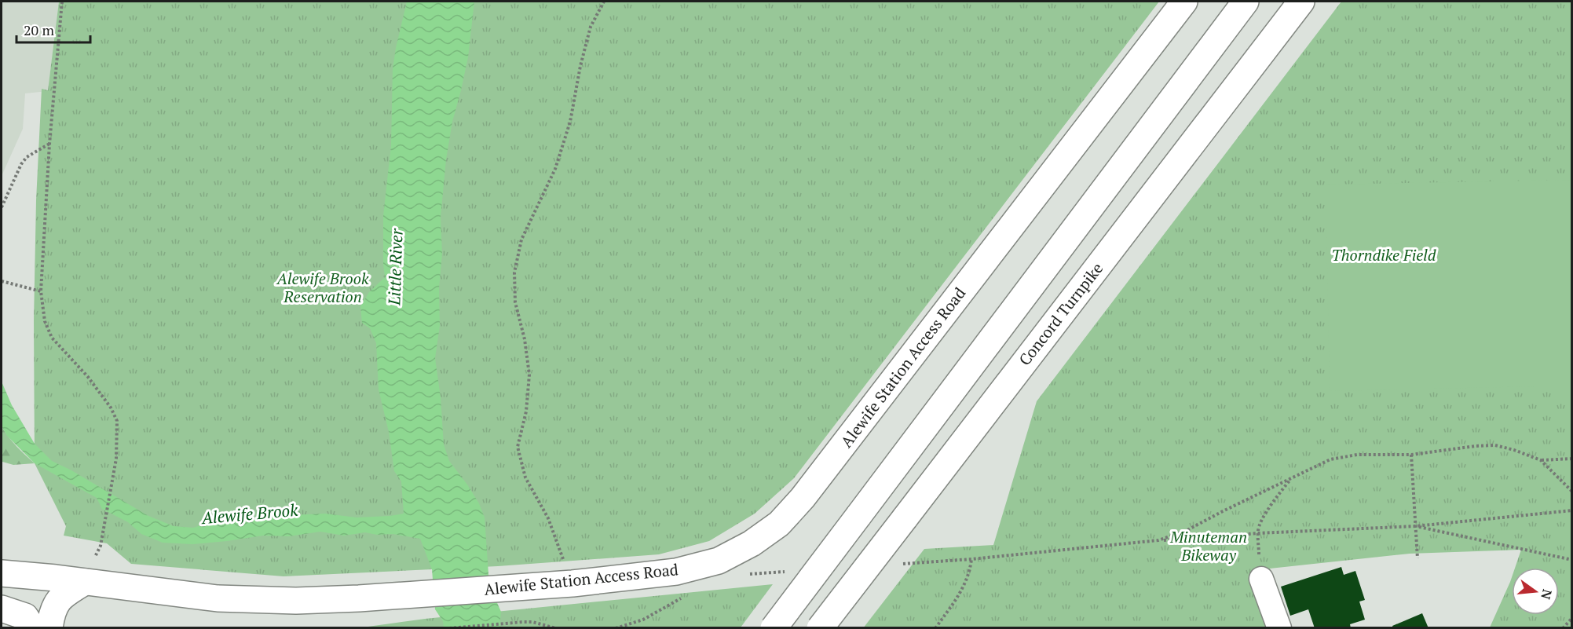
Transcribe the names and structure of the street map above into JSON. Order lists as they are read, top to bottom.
{
  "streets": {
    "main road": ["Concord Turnpike", "Alewife Station Access Road"]
  },
  "water": ["Little River", "Alewife Brook"],
  "parks": ["Thorndike Field", "Alewife Brook Reservation", "Minuteman Bikeway"],
  "scale_bar": "20 m",
  "north": "right"
}
